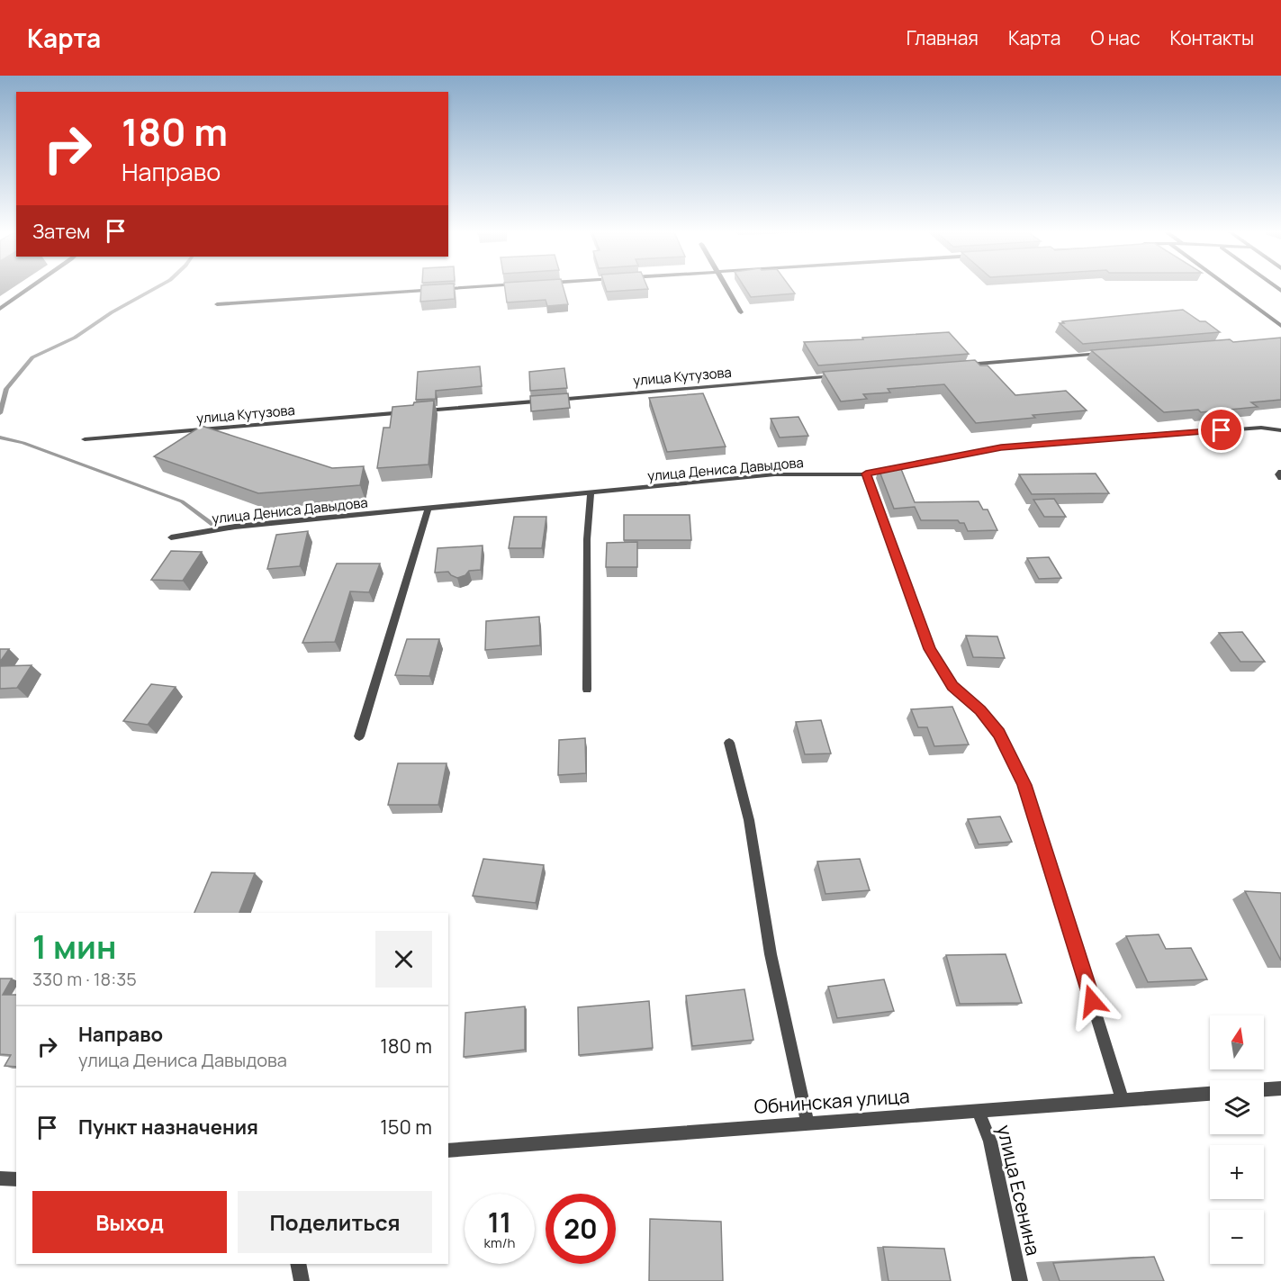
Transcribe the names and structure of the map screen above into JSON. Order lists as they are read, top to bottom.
{
  "streets": {
    "street": [
      "улица Кутузова",
      "улица Дениса Давыдова",
      "Обнинская улица",
      "улица Есенина"
    ]
  },
  "crossings": [
    ["Обнинская улица", "улица Есенина"]
  ],
  "north": "top",
  "page": {
    "header": "Карта",
    "nav": [
      "Главная",
      "Карта",
      "О нас",
      "Контакты"
    ],
    "turn": ["180 m", "Направо"],
    "then": "Затем",
    "heading": ["1 мин", "330 m · 18:35"],
    "list": [
      {
        "name": "Направо",
        "note": "улица Дениса Давыдова",
        "value": "180 m"
      },
      {
        "name": "Пункт назначения",
        "value": "150 m"
      }
    ],
    "map_buttons": ["+", "−"],
    "buttons": ["Выход", "Поделиться"],
    "speed": "11 km/h",
    "limit": "20"
  }
}
